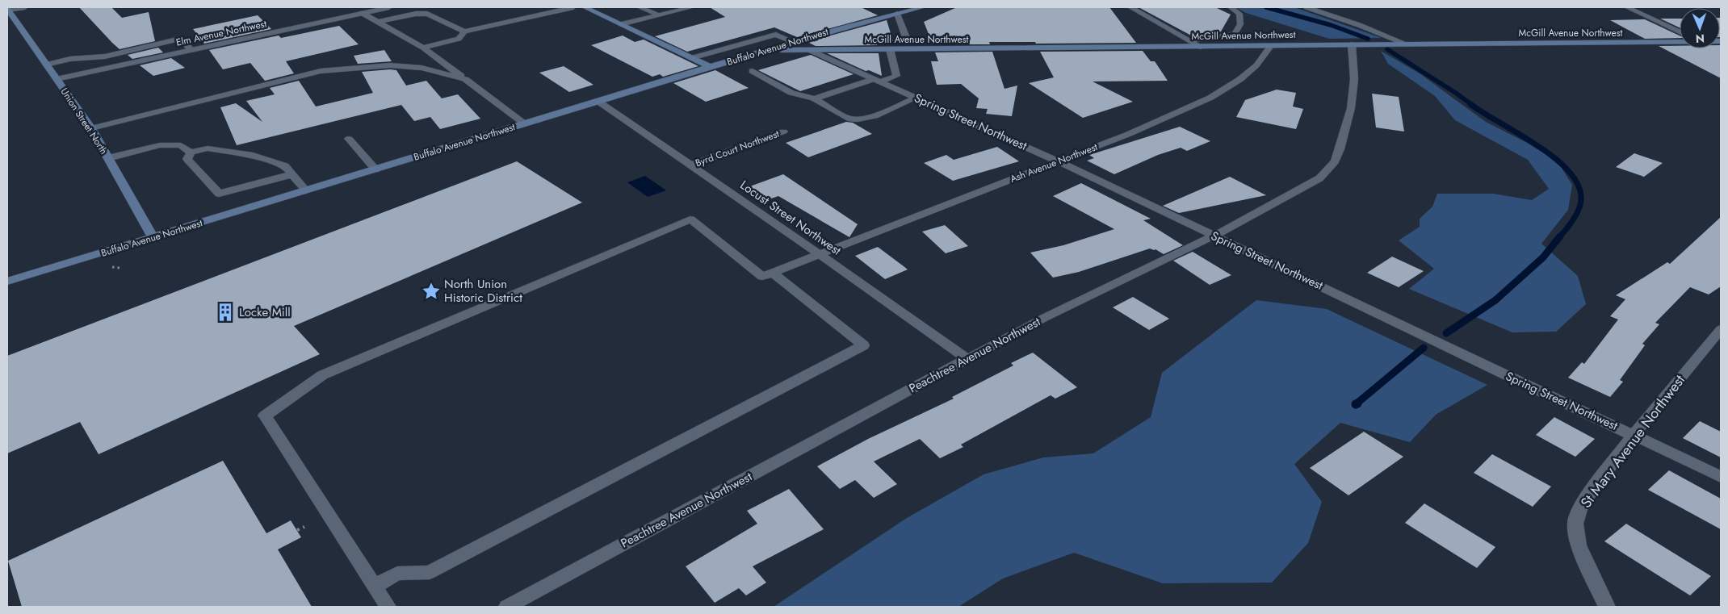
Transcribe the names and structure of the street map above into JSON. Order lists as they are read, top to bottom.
{
  "streets": {
    "street": [
      "Elm Avenue Northwest",
      "McGill Avenue Northwest",
      "Buffalo Avenue Northwest",
      "Union Street North",
      "Spring Street Northwest",
      "Byrd Court Northwest",
      "Ash Avenue Northwest",
      "Locust Street Northwest",
      "Peachtree Avenue Northwest",
      "St Mary Avenue Northwest"
    ]
  },
  "crossings": [
    ["Elm Avenue Northwest", "Union Street North"],
    ["McGill Avenue Northwest", "Buffalo Avenue Northwest"],
    ["McGill Avenue Northwest", "Spring Street Northwest"],
    ["McGill Avenue Northwest", "Ash Avenue Northwest"],
    ["McGill Avenue Northwest", "Peachtree Avenue Northwest"],
    ["Buffalo Avenue Northwest", "Union Street North"],
    ["Buffalo Avenue Northwest", "Locust Street Northwest"],
    ["Spring Street Northwest", "Ash Avenue Northwest"],
    ["Spring Street Northwest", "Peachtree Avenue Northwest"],
    ["Spring Street Northwest", "St Mary Avenue Northwest"],
    ["Byrd Court Northwest", "Locust Street Northwest"],
    ["Ash Avenue Northwest", "Locust Street Northwest"],
    ["Locust Street Northwest", "Peachtree Avenue Northwest"]
  ],
  "places": {
    "place": ["North Union Historic District"],
    "building": ["Locke Mill"]
  },
  "north": "bottom"
}
